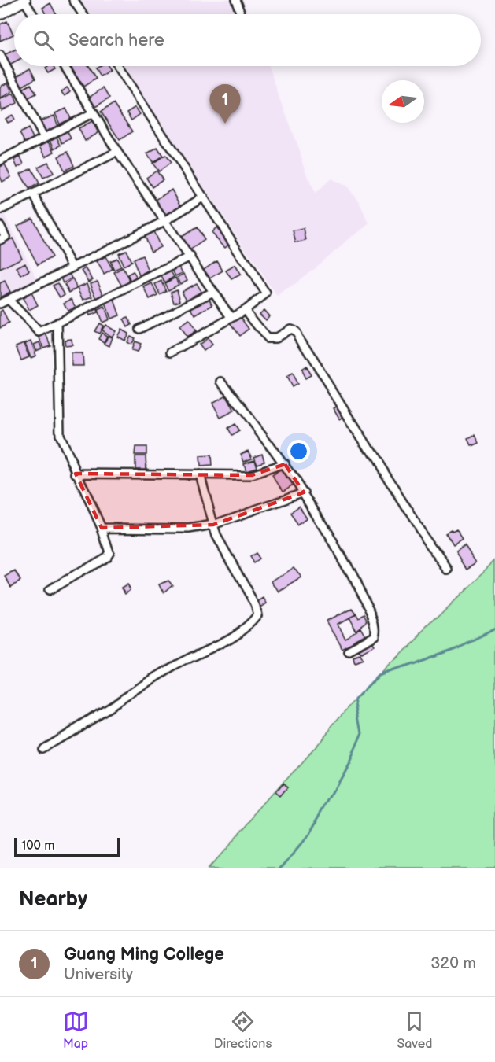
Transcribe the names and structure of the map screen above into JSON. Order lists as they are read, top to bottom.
{
  "scale_bar": "100 m",
  "north": "left",
  "page": {
    "search": "Search here",
    "pins": "1",
    "scale": "100 m",
    "heading": "Nearby",
    "list": [
      {
        "mark": "1",
        "name": "Guang Ming College",
        "note": "University",
        "value": "320 m"
      }
    ],
    "nav": ["Map", "Directions", "Saved"]
  }
}
